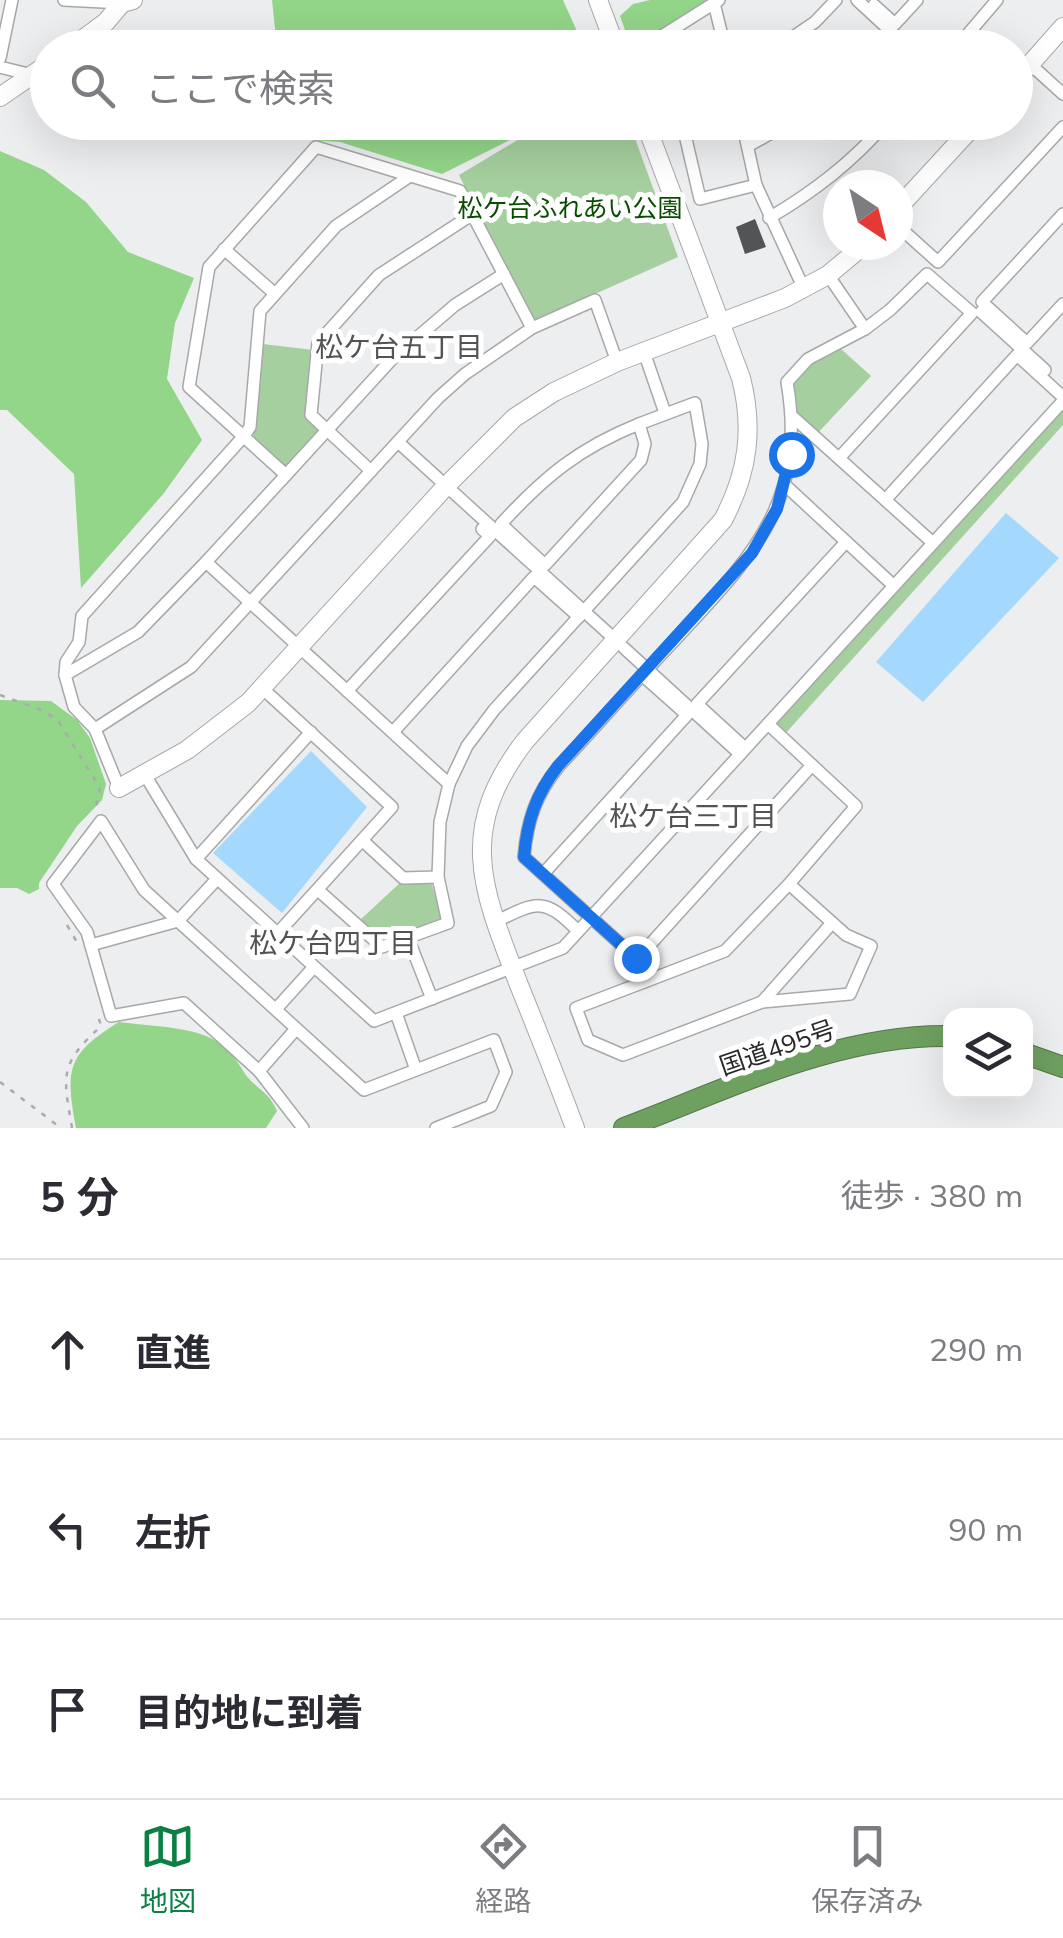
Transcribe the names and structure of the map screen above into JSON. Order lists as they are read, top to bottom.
{
  "streets": {
    "highway": ["国道495号"]
  },
  "districts": ["松ケ台五丁目", "松ケ台三丁目", "松ケ台四丁目"],
  "parks": ["松ケ台ふれあい公園"],
  "north": "bottom right",
  "page": {
    "search": "ここで検索",
    "heading": ["5 分", "徒歩 · 380 m"],
    "list": [
      ["直進", "290 m"],
      ["左折", "90 m"],
      "目的地に到着"
    ],
    "nav": ["地図", "経路", "保存済み"]
  }
}
